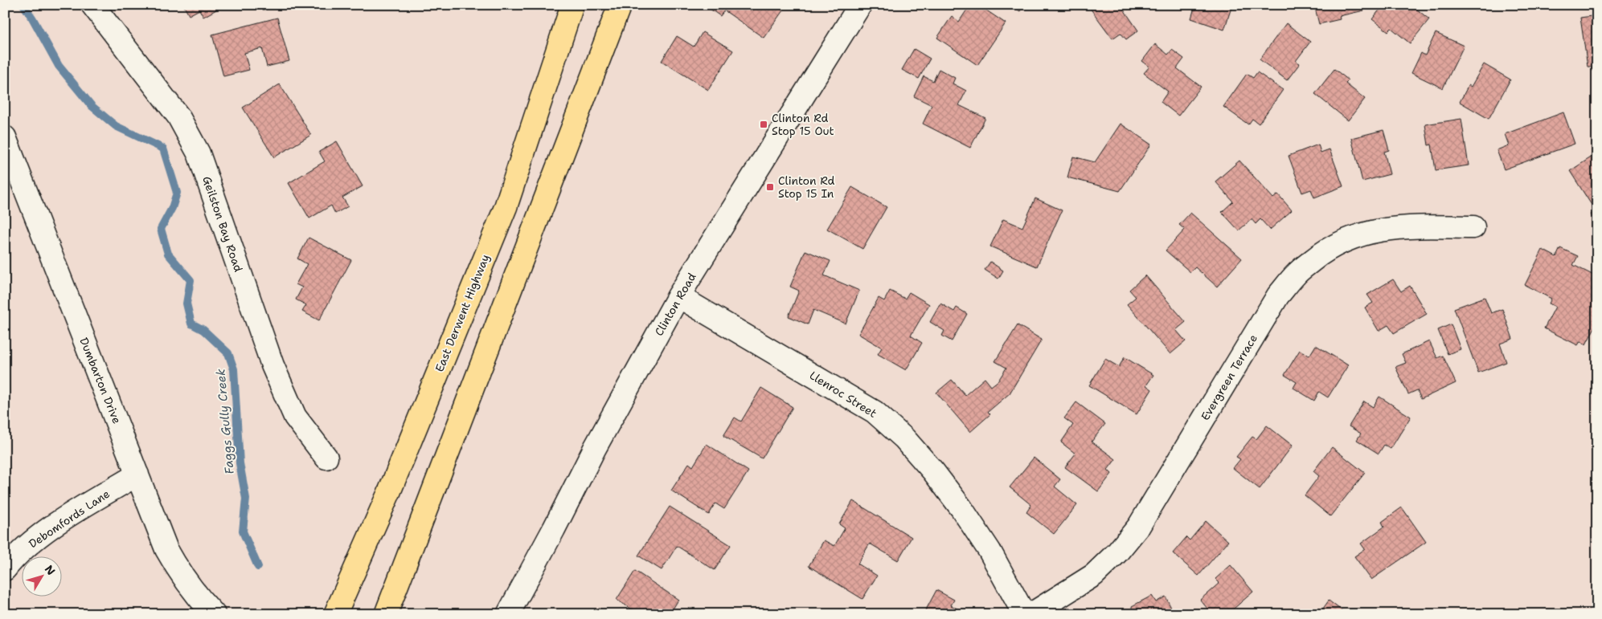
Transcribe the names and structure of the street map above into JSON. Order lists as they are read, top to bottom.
{
  "streets": {
    "main road": ["East Derwent Highway"],
    "street": [
      "Geilston Bay Road",
      "Clinton Road",
      "Evergreen Terrace",
      "Dumbarton Drive",
      "Llenroc Street",
      "Debomfords Lane"
    ]
  },
  "crossings": [
    ["Clinton Road", "Llenroc Street"],
    ["Dumbarton Drive", "Debomfords Lane"]
  ],
  "water": ["Faggs Gully Creek"],
  "places": {
    "transit": ["Clinton Rd Stop 15 Out", "Clinton Rd Stop 15 In"]
  },
  "north": "top right"
}
